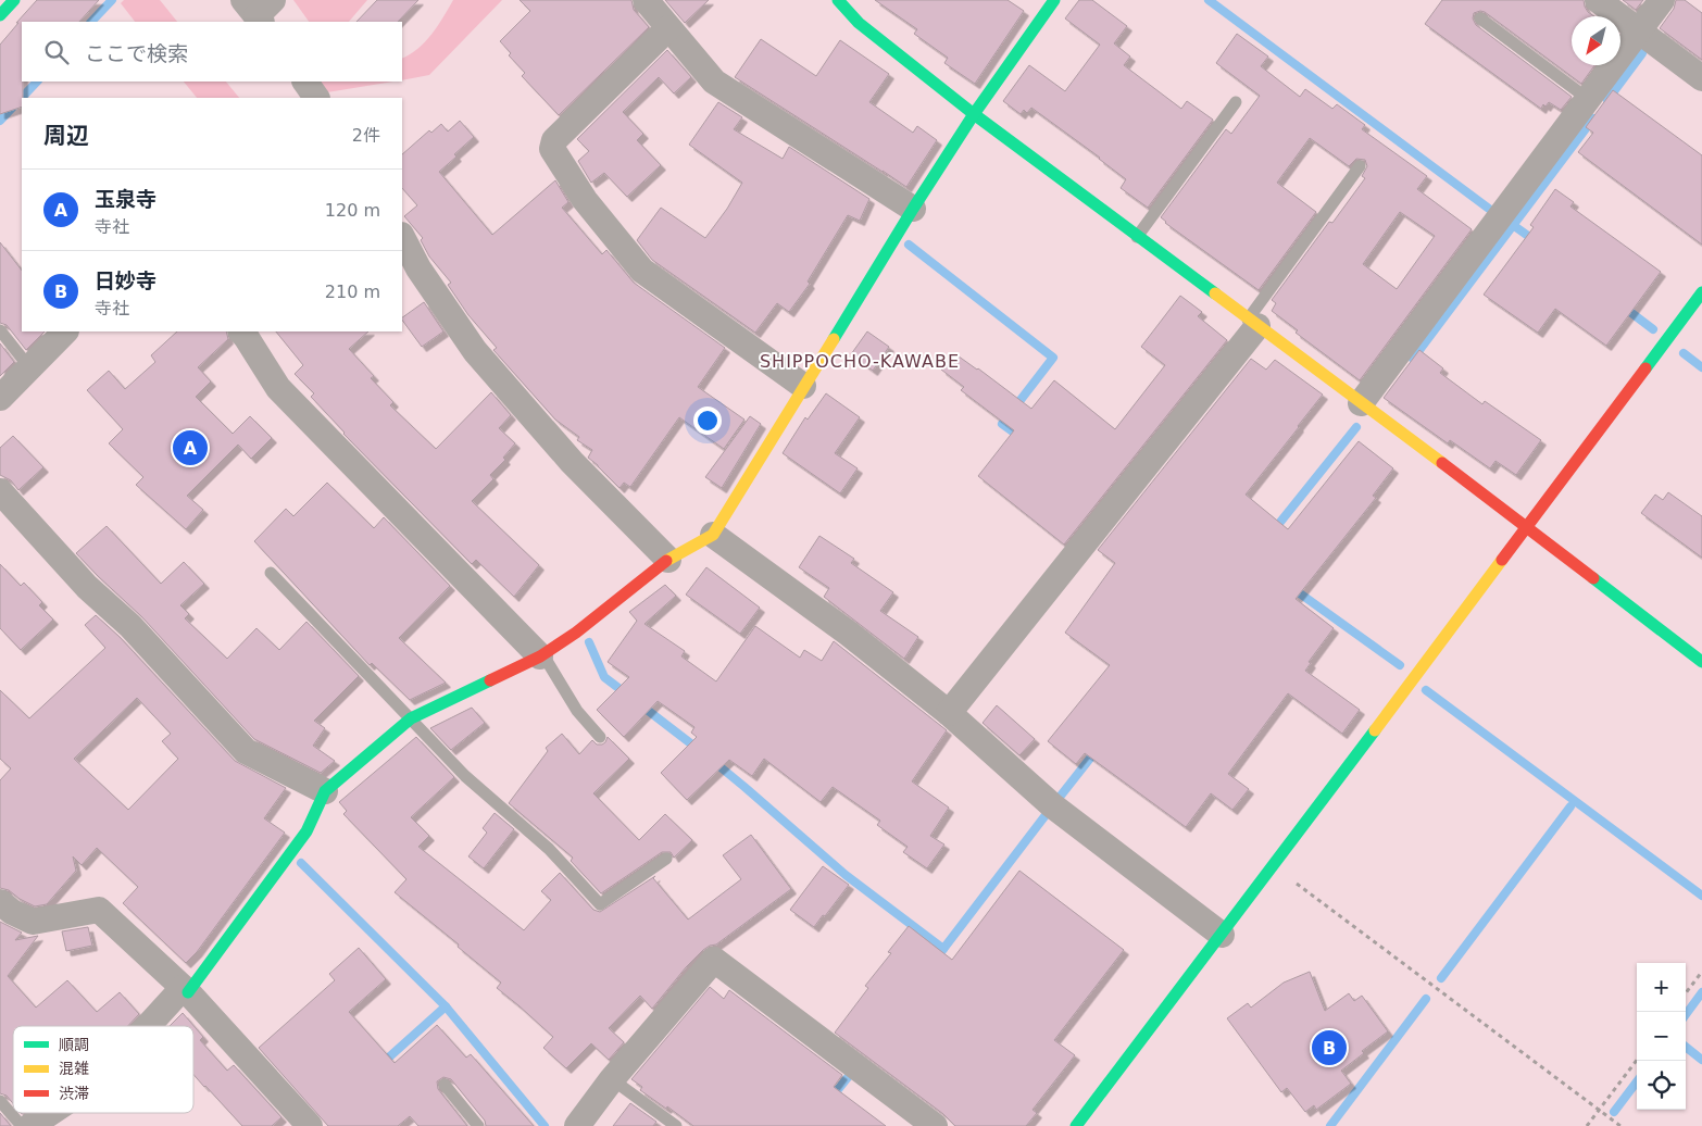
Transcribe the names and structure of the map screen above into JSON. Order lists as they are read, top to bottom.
{
  "districts": ["SHIPPOCHO-KAWABE"],
  "legend": ["順調", "混雑", "渋滞"],
  "north": "bottom left",
  "page": {
    "search": "ここで検索",
    "heading": ["周辺", "2件"],
    "list": [
      {
        "mark": "A",
        "name": "玉泉寺",
        "note": "寺社",
        "value": "120 m"
      },
      {
        "mark": "B",
        "name": "日妙寺",
        "note": "寺社",
        "value": "210 m"
      }
    ],
    "pins": ["A", "B"],
    "map_buttons": ["+", "−"]
  }
}
